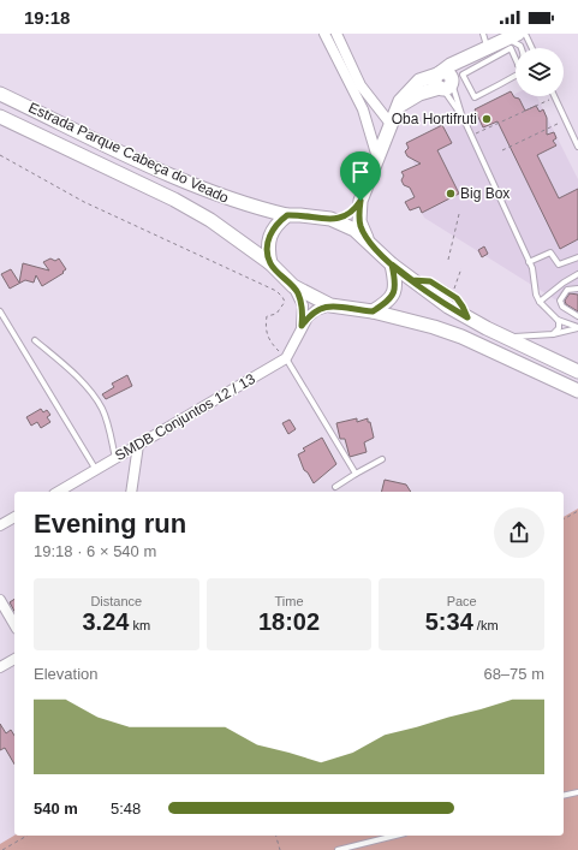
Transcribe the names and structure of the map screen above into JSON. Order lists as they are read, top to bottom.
{
  "streets": {
    "main road": ["Estrada Parque Cabeça do Veado"],
    "street": ["SMDB Conjuntos 12 / 13"]
  },
  "places": ["Oba Hortifruti", "Big Box"],
  "page": {
    "status": "19:18",
    "heading": ["Evening run", "19:18 · 6 × 540 m"],
    "stats": [
      ["Distance", "3.24 km"],
      ["Time", "18:02"],
      ["Pace", "5:34 /km"]
    ],
    "chart": ["Elevation", "68–75 m"],
    "list": [
      {
        "name": "540 m",
        "note": "5:48"
      }
    ]
  }
}
